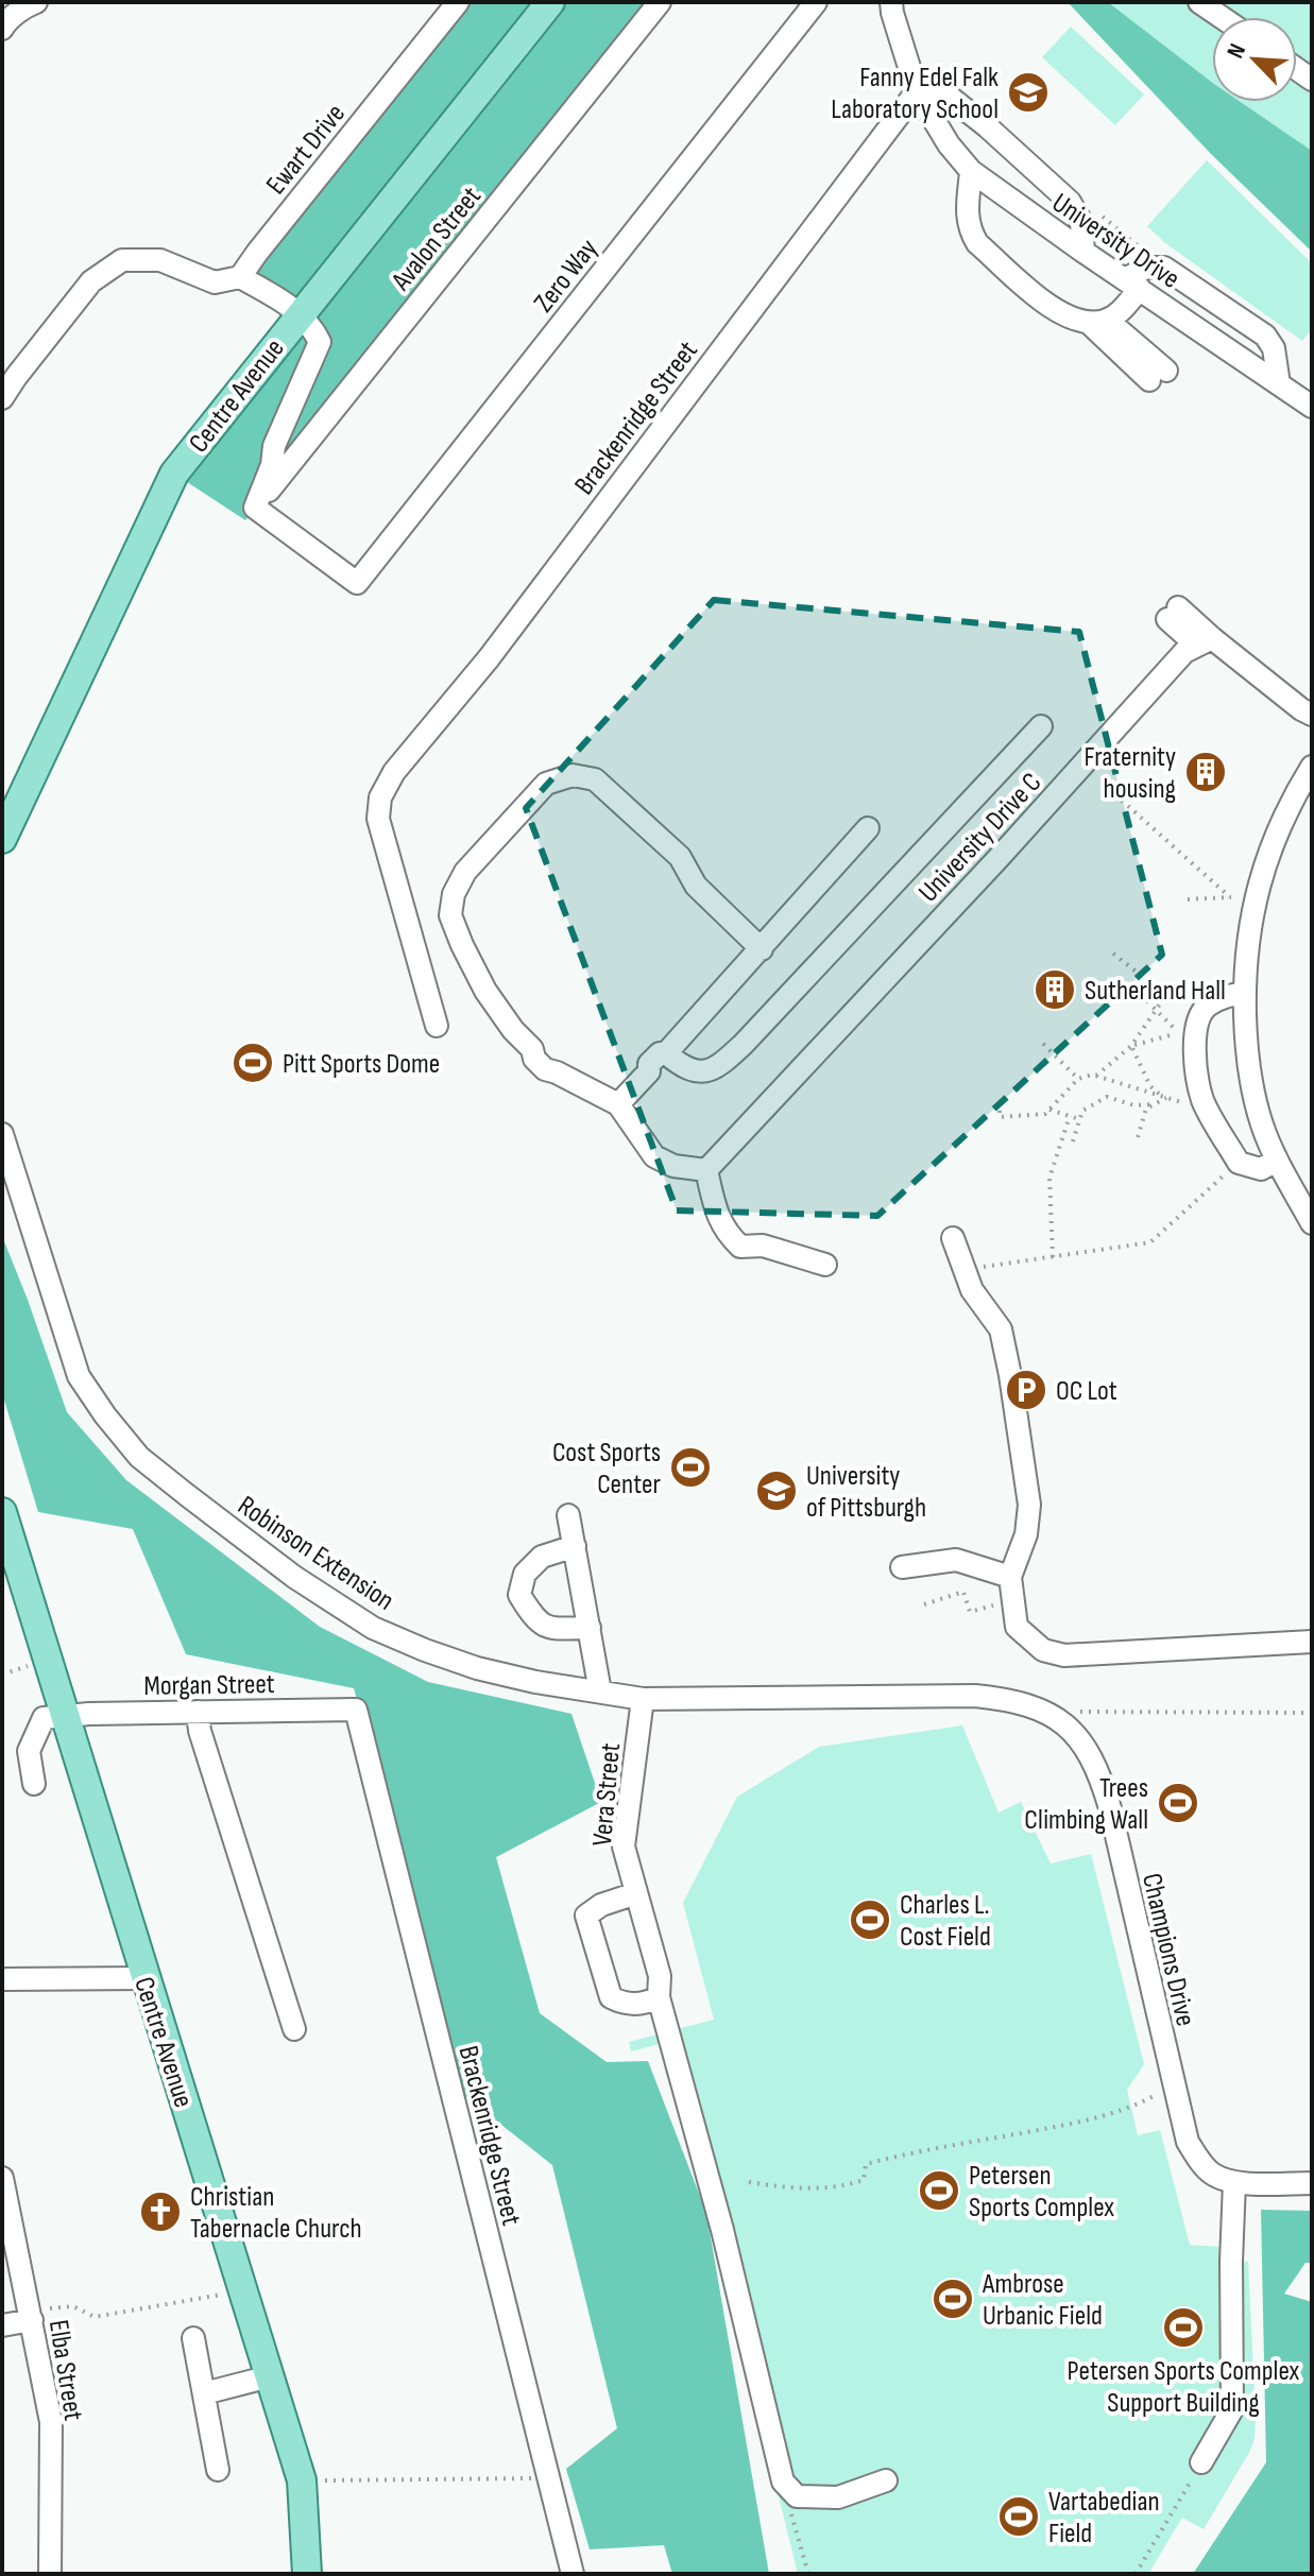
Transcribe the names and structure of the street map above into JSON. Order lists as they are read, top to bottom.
{
  "streets": {
    "main road": ["Centre Avenue"],
    "street": [
      "Ewart Drive",
      "Avalon Street",
      "University Drive",
      "Zero Way",
      "Brackenridge Street",
      "University Drive C",
      "Robinson Extension",
      "Morgan Street",
      "Vera Street",
      "Champions Drive",
      "Elba Street"
    ]
  },
  "crossings": [
    ["Avalon Street", "Zero Way"],
    ["University Drive", "Brackenridge Street"],
    ["Centre Avenue", "Morgan Street"],
    ["Brackenridge Street", "Morgan Street"],
    ["Robinson Extension", "Vera Street"],
    ["Robinson Extension", "Champions Drive"]
  ],
  "places": {
    "school or university": ["Fanny Edel Falk Laboratory School", "University of Pittsburgh"],
    "building": ["Fraternity housing", "Sutherland Hall"],
    "sports": [
      "Pitt Sports Dome",
      "Cost Sports Center",
      "Trees Climbing Wall",
      "Charles L. Cost Field",
      "Petersen Sports Complex",
      "Ambrose Urbanic Field",
      "Petersen Sports Complex Support Building",
      "Vartabedian Field"
    ],
    "parking": ["OC Lot"],
    "church": ["Christian Tabernacle Church"]
  },
  "north": "top left"
}
